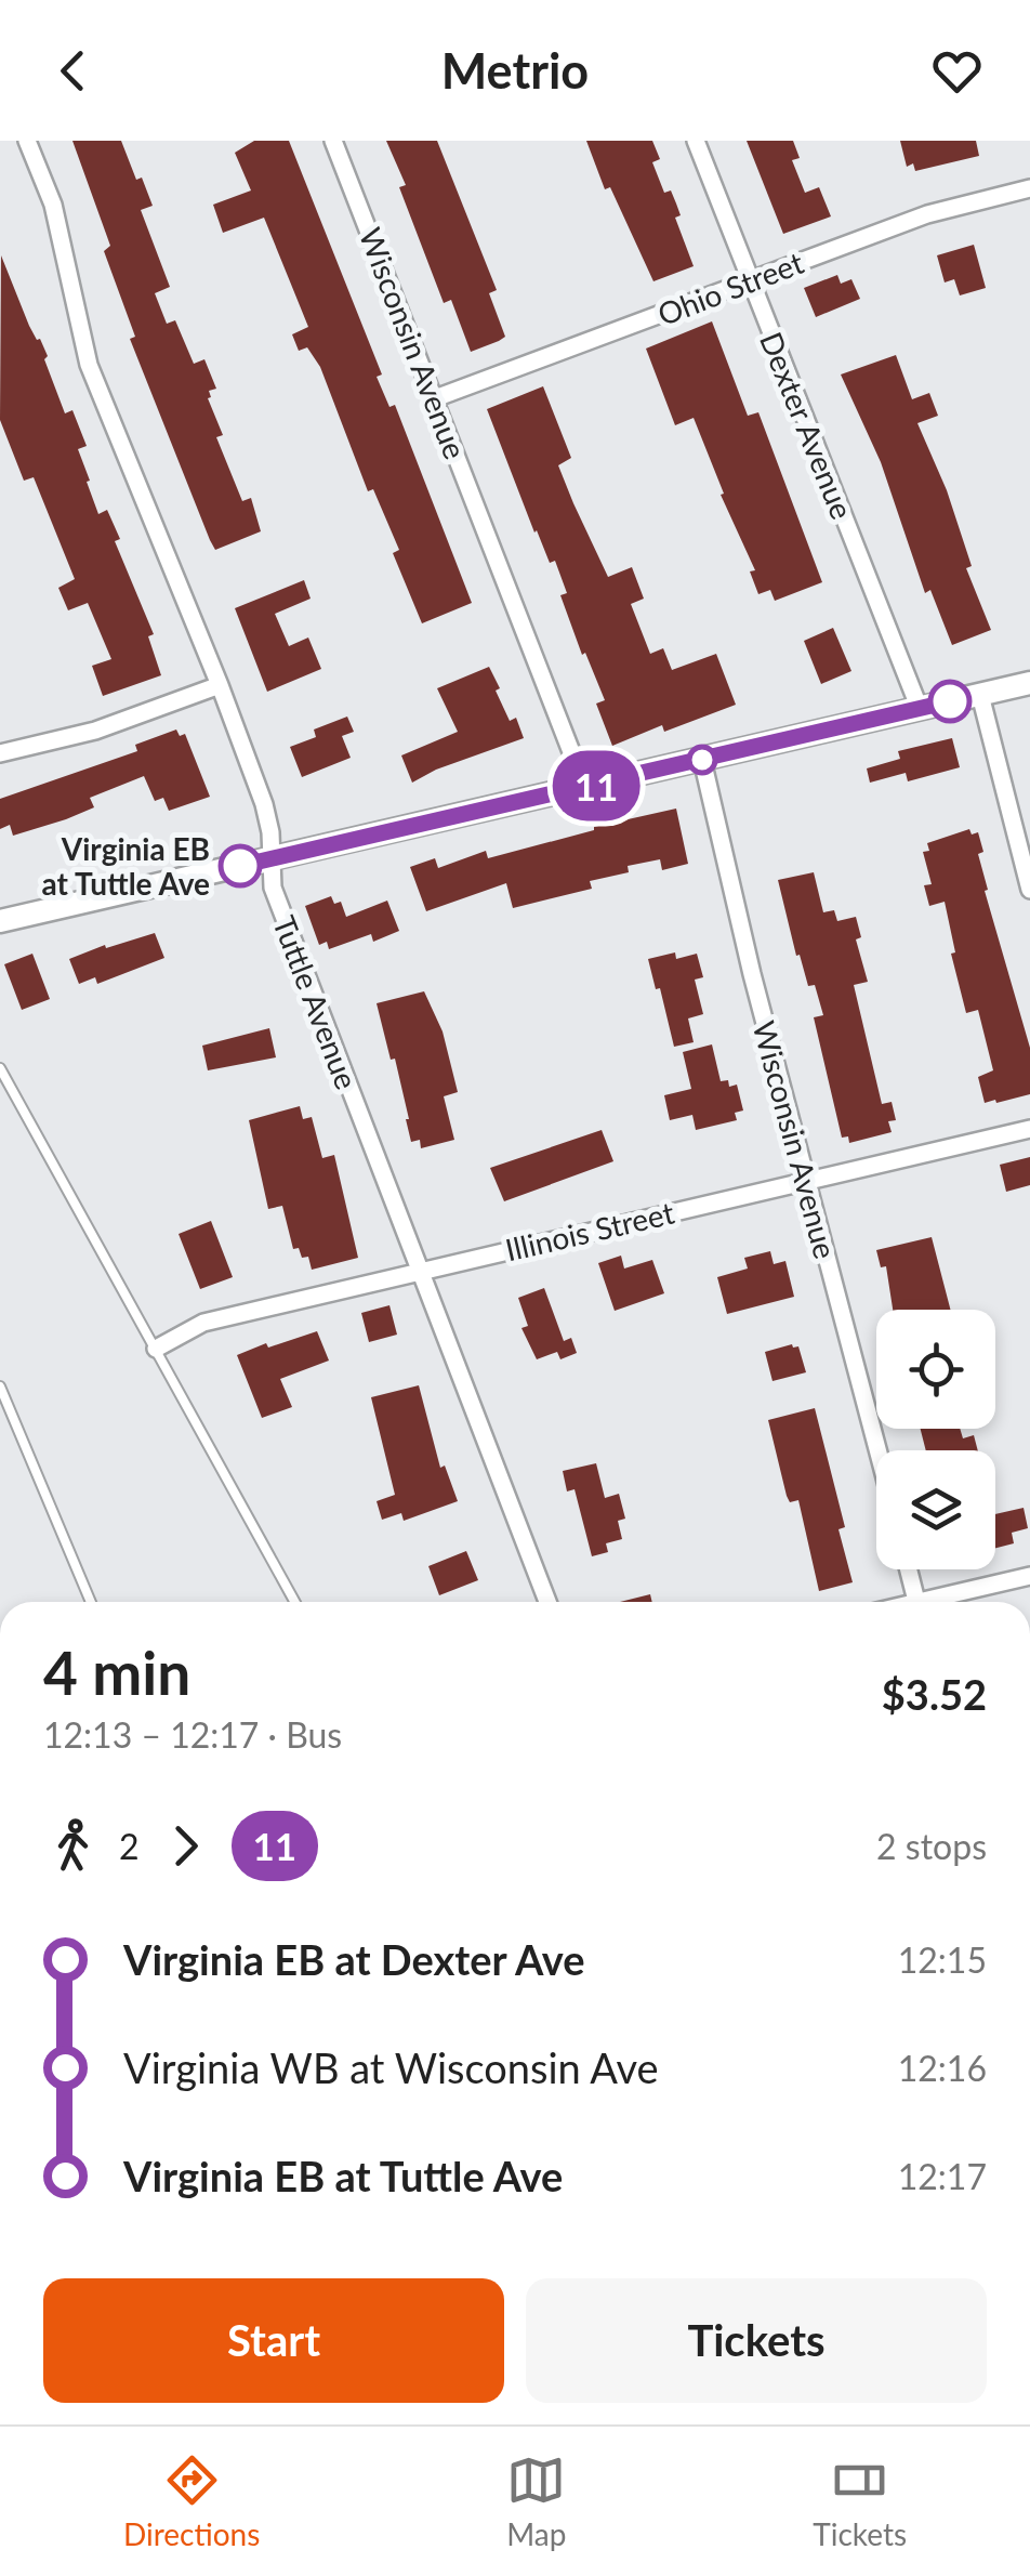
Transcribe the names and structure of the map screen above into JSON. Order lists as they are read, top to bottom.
{
  "streets": {
    "street": [
      "Ohio Street",
      "Wisconsin Avenue",
      "Dexter Avenue",
      "Tuttle Avenue",
      "Illinois Street"
    ]
  },
  "crossings": [
    ["Ohio Street", "Wisconsin Avenue"],
    ["Ohio Street", "Dexter Avenue"],
    ["Wisconsin Avenue", "Illinois Street"],
    ["Tuttle Avenue", "Illinois Street"]
  ],
  "places": ["Virginia EB at Tuttle Ave"],
  "lines": ["bus line 11"],
  "page": {
    "header": "Metrio",
    "on_map": "11",
    "heading": ["4 min", "12:13 – 12:17 · Bus", "$3.52"],
    "legs": ["2", "11", "2 stops"],
    "list": [
      {
        "name": "Virginia EB at Dexter Ave",
        "value": "12:15"
      },
      {
        "name": "Virginia WB at Wisconsin Ave",
        "value": "12:16"
      },
      {
        "name": "Virginia EB at Tuttle Ave",
        "value": "12:17"
      }
    ],
    "buttons": ["Start", "Tickets"],
    "tabs": ["Directions", "Map", "Tickets"]
  }
}
